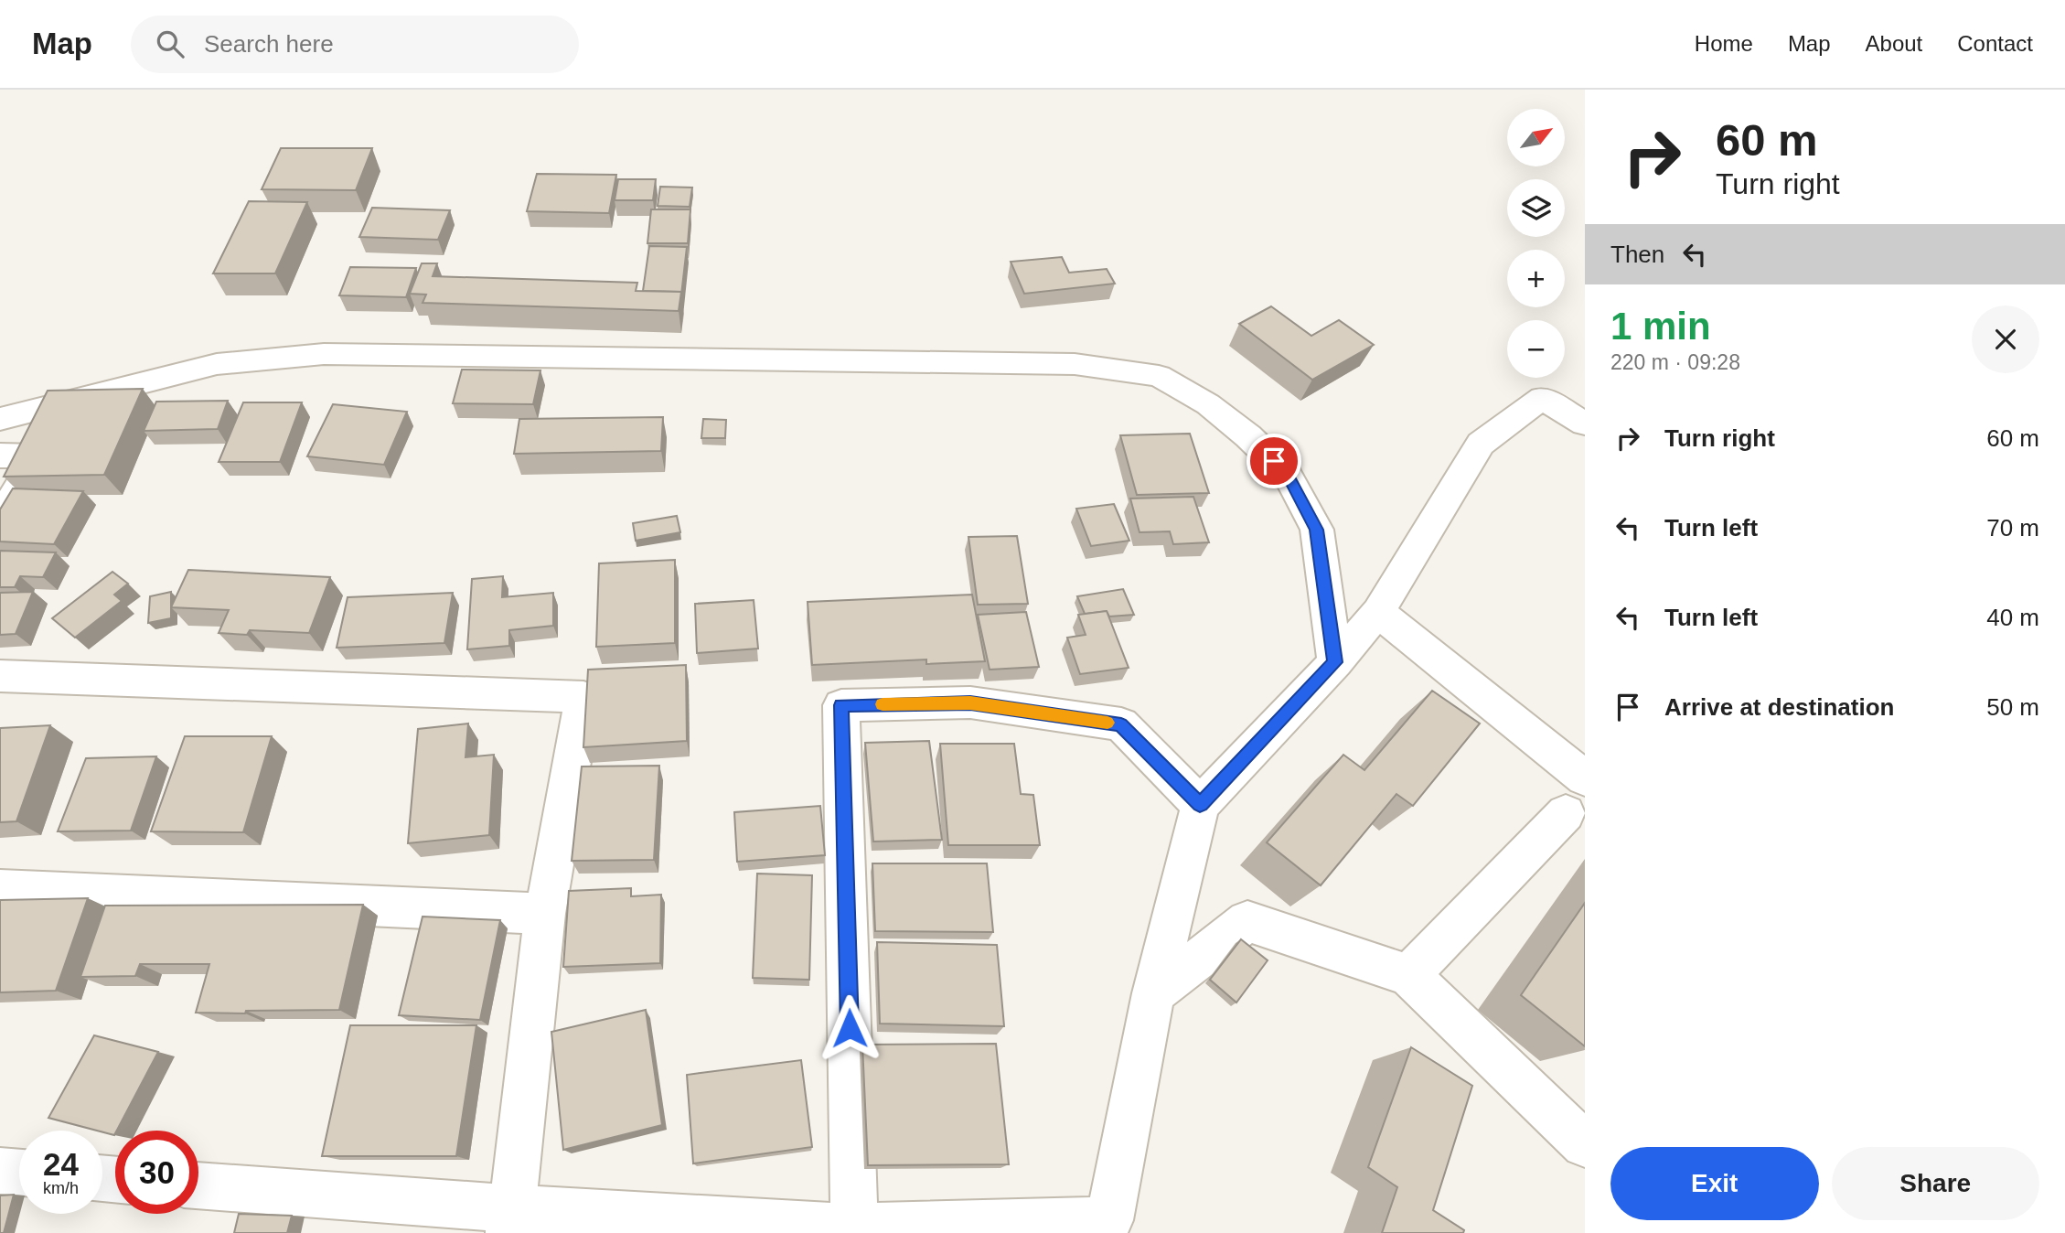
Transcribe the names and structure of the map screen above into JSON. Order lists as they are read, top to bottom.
{
  "north": "top right",
  "page": {
    "header": "Map",
    "search": "Search here",
    "nav": [
      "Home",
      "Map",
      "About",
      "Contact"
    ],
    "turn": ["60 m", "Turn right"],
    "map_buttons": ["+", "−"],
    "then": "Then",
    "heading": ["1 min", "220 m · 09:28"],
    "list": [
      {
        "name": "Turn right",
        "value": "60 m"
      },
      {
        "name": "Turn left",
        "value": "70 m"
      },
      {
        "name": "Turn left",
        "value": "40 m"
      },
      {
        "name": "Arrive at destination",
        "value": "50 m"
      }
    ],
    "speed": "24 km/h",
    "limit": "30",
    "buttons": ["Exit", "Share"]
  }
}
